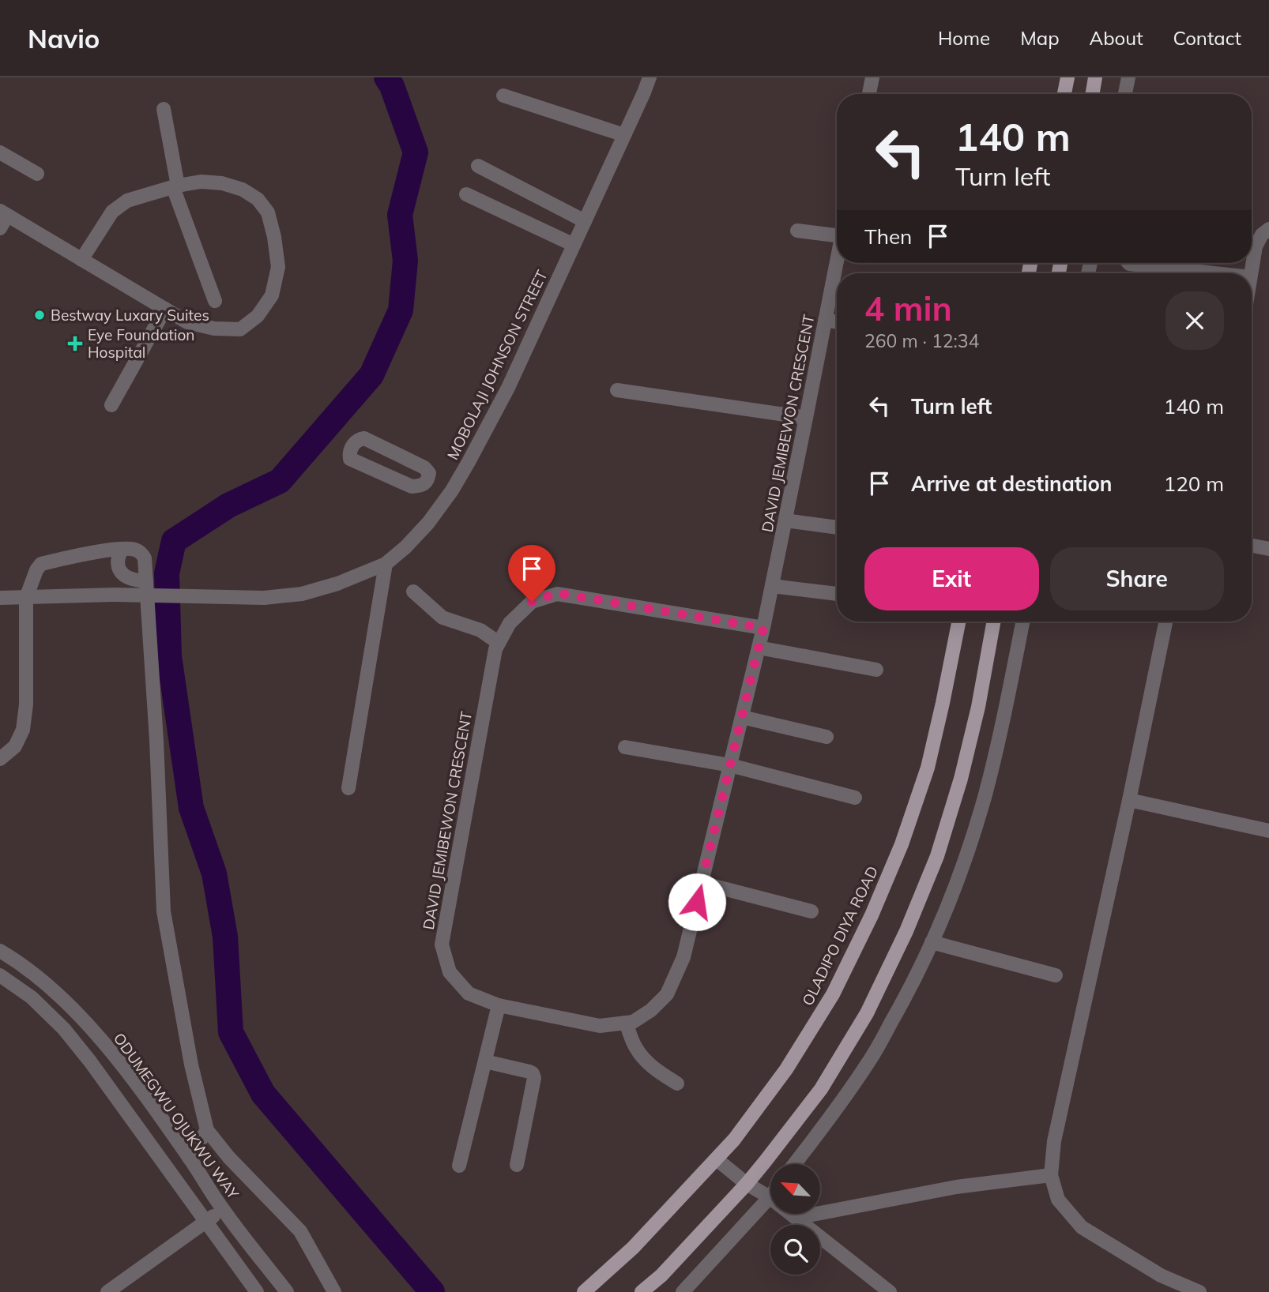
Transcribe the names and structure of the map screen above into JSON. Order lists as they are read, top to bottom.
{
  "streets": {
    "main road": ["OLADIPO DIYA ROAD"],
    "street": ["MOBOLAJI JOHNSON STREET", "DAVID JEMIBEWON CRESCENT", "ODUMEGWU OJUKWU WAY"]
  },
  "places": {
    "other": ["Bestway Luxary Suites"],
    "health": ["Eye Foundation Hospital"]
  },
  "north": "top left",
  "page": {
    "header": "Navio",
    "nav": [
      "Home",
      "Map",
      "About",
      "Contact"
    ],
    "turn": ["140 m", "Turn left"],
    "then": "Then",
    "heading": ["4 min", "260 m · 12:34"],
    "list": [
      {
        "name": "Turn left",
        "value": "140 m"
      },
      {
        "name": "Arrive at destination",
        "value": "120 m"
      }
    ],
    "buttons": ["Exit", "Share"]
  }
}
